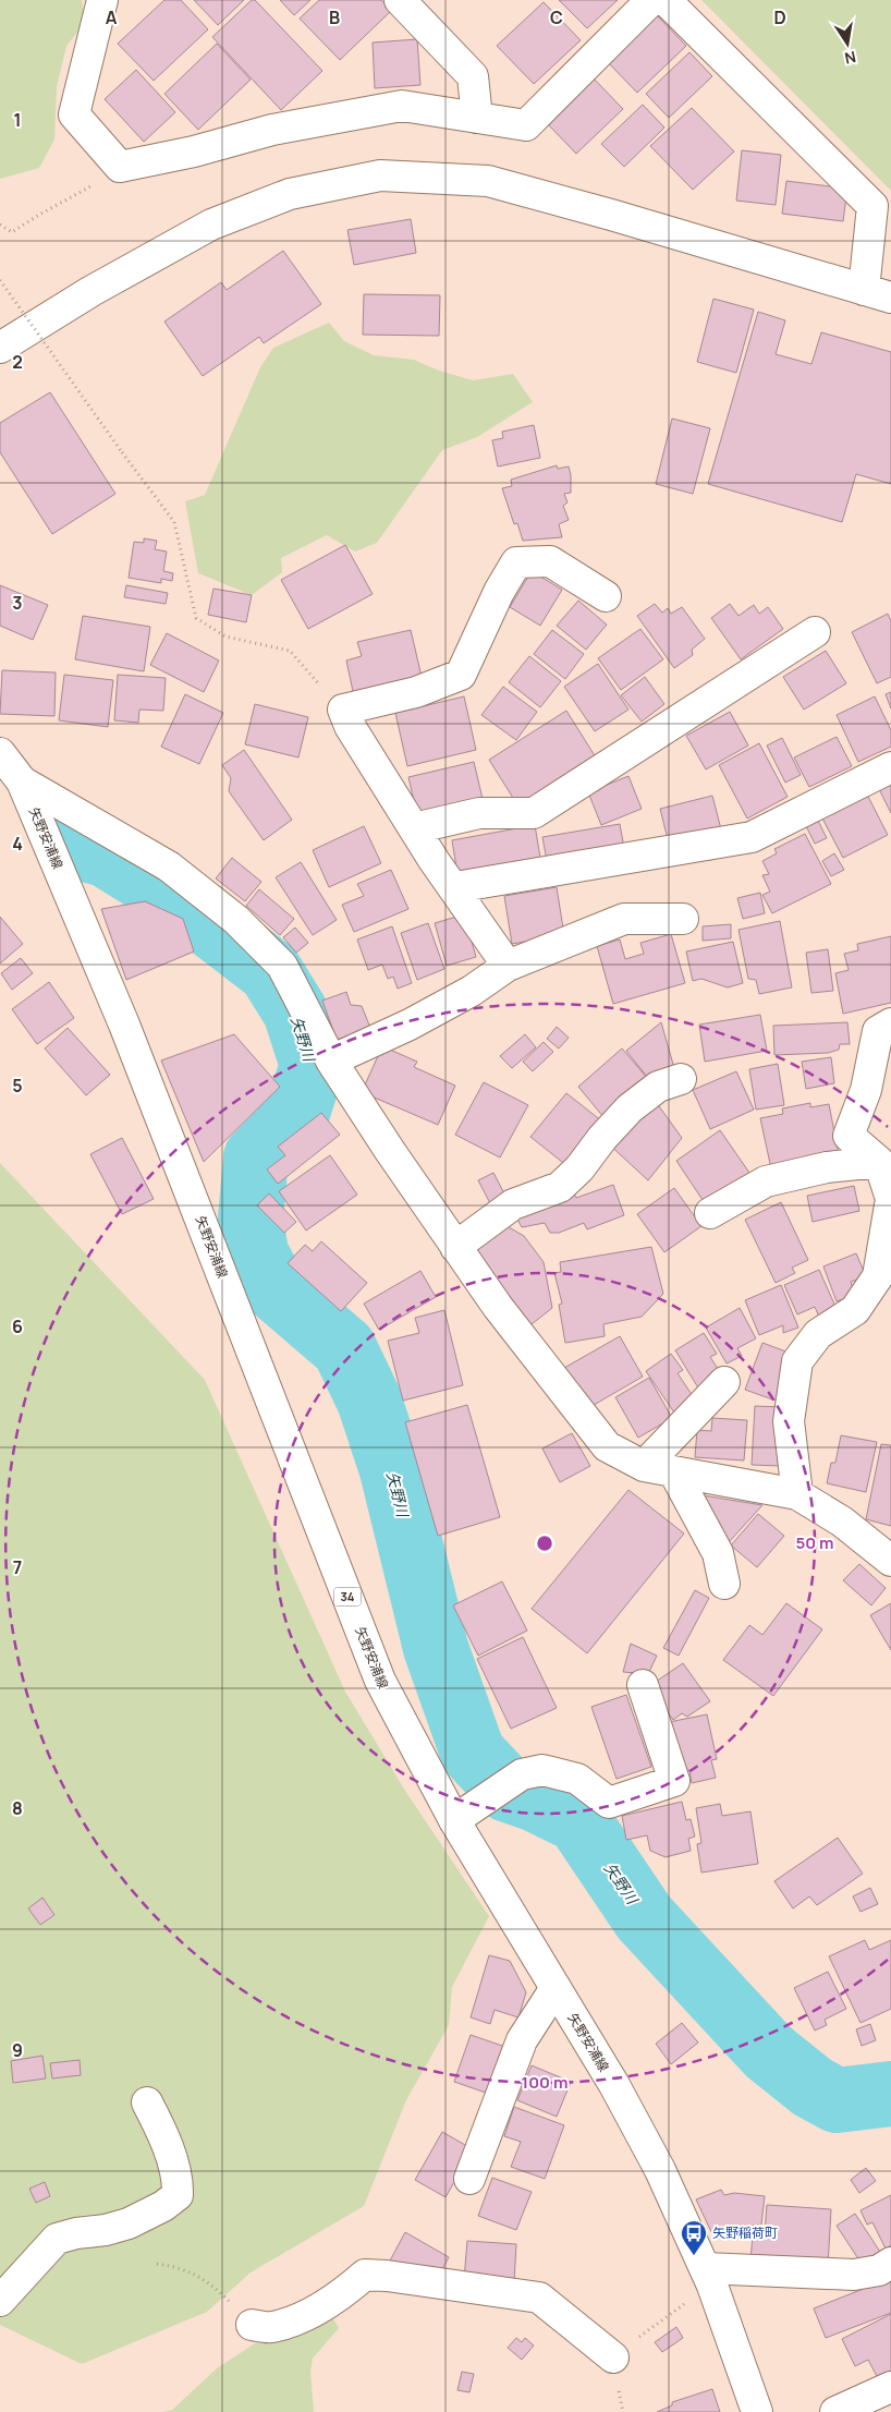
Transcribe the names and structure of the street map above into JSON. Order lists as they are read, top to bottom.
{
  "streets": {
    "street": ["矢野安浦線", "34"]
  },
  "water": ["矢野川"],
  "places": {
    "bus stop": ["矢野稲荷町"]
  },
  "north": "bottom",
  "grid": {
    "columns": [
      "A",
      "B",
      "C",
      "D"
    ],
    "rows": [
      "1",
      "2",
      "3",
      "4",
      "5",
      "6",
      "7",
      "8",
      "9"
    ]
  },
  "rings": ["50 m", "100 m"]
}
